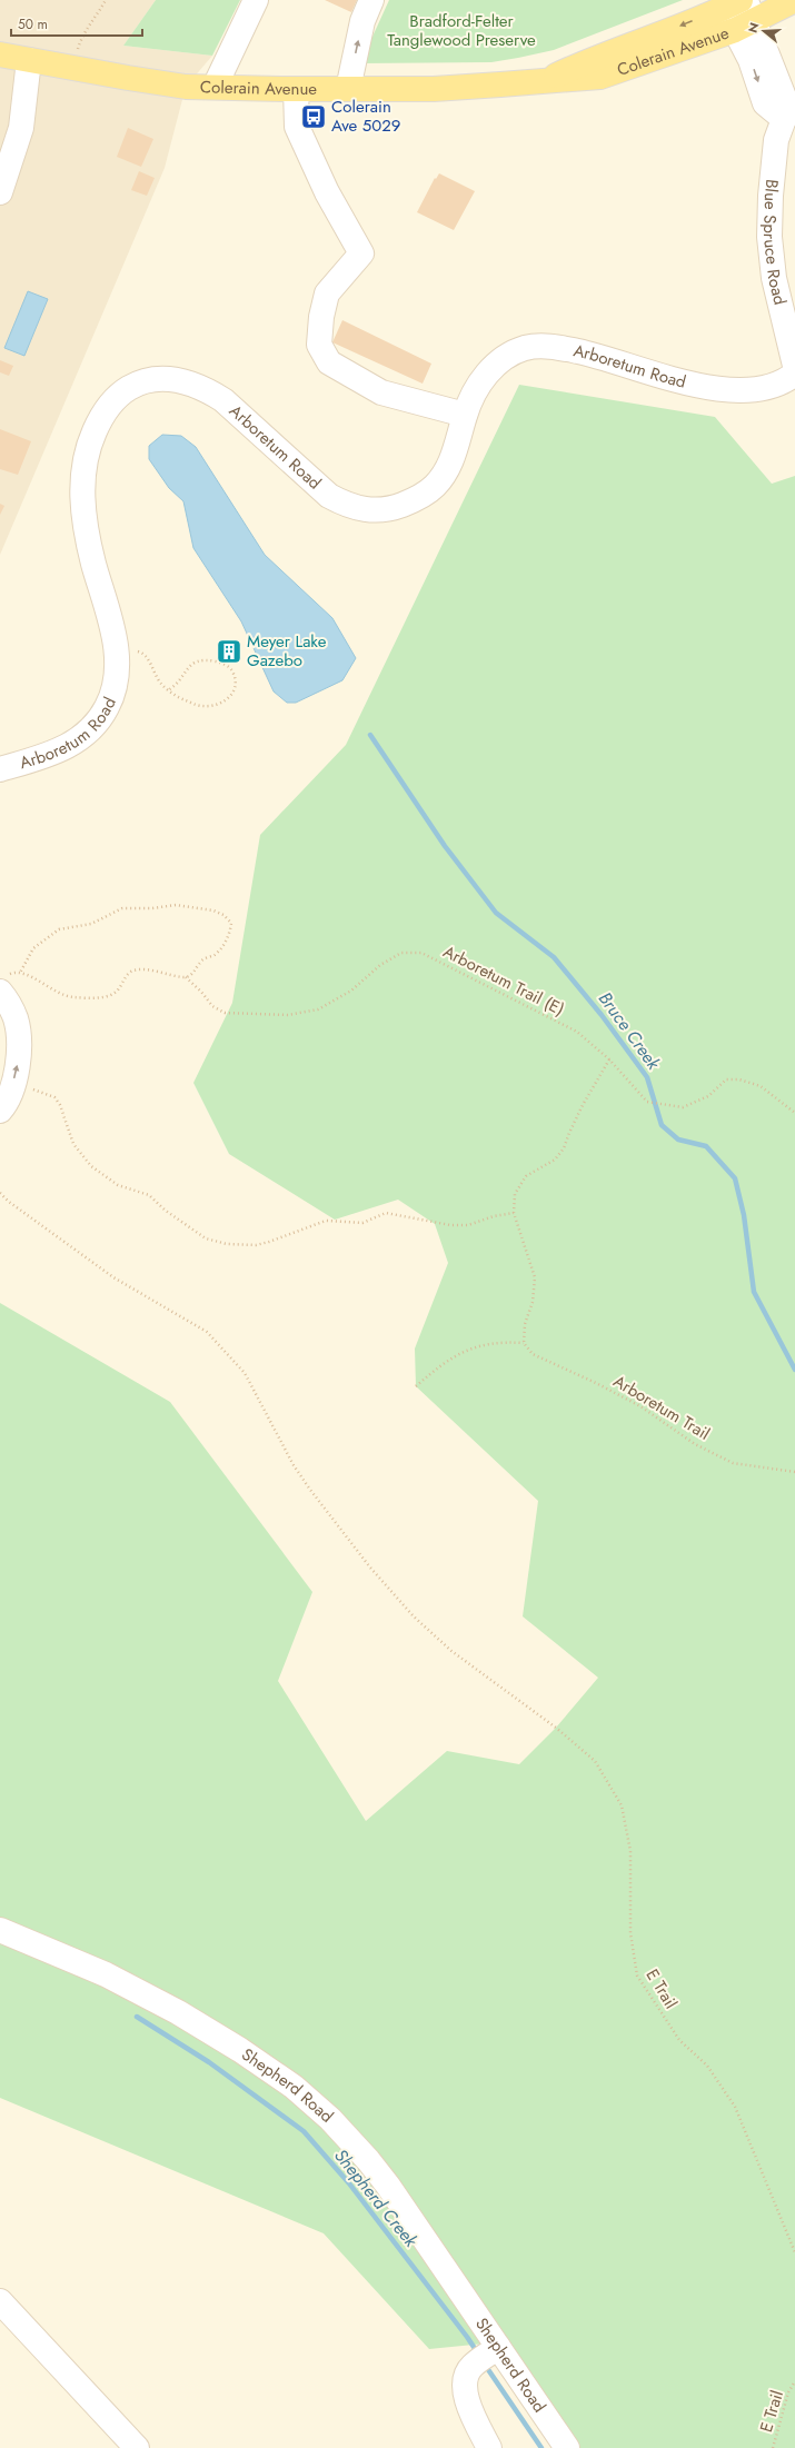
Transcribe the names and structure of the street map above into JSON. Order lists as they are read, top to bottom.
{
  "streets": {
    "main road": ["Colerain Avenue"],
    "street": ["Blue Spruce Road", "Arboretum Road", "Shepherd Road"],
    "path": ["Arboretum Trail (E)", "Arboretum Trail", "E Trail"]
  },
  "crossings": [
    ["Colerain Avenue", "Blue Spruce Road"]
  ],
  "water": ["Bruce Creek", "Shepherd Creek"],
  "parks": ["Bradford-Felter Tanglewood Preserve"],
  "places": {
    "bus stop": ["Colerain Ave 5029"],
    "building": ["Meyer Lake Gazebo"]
  },
  "scale_bar": "50 m",
  "north": "left"
}
